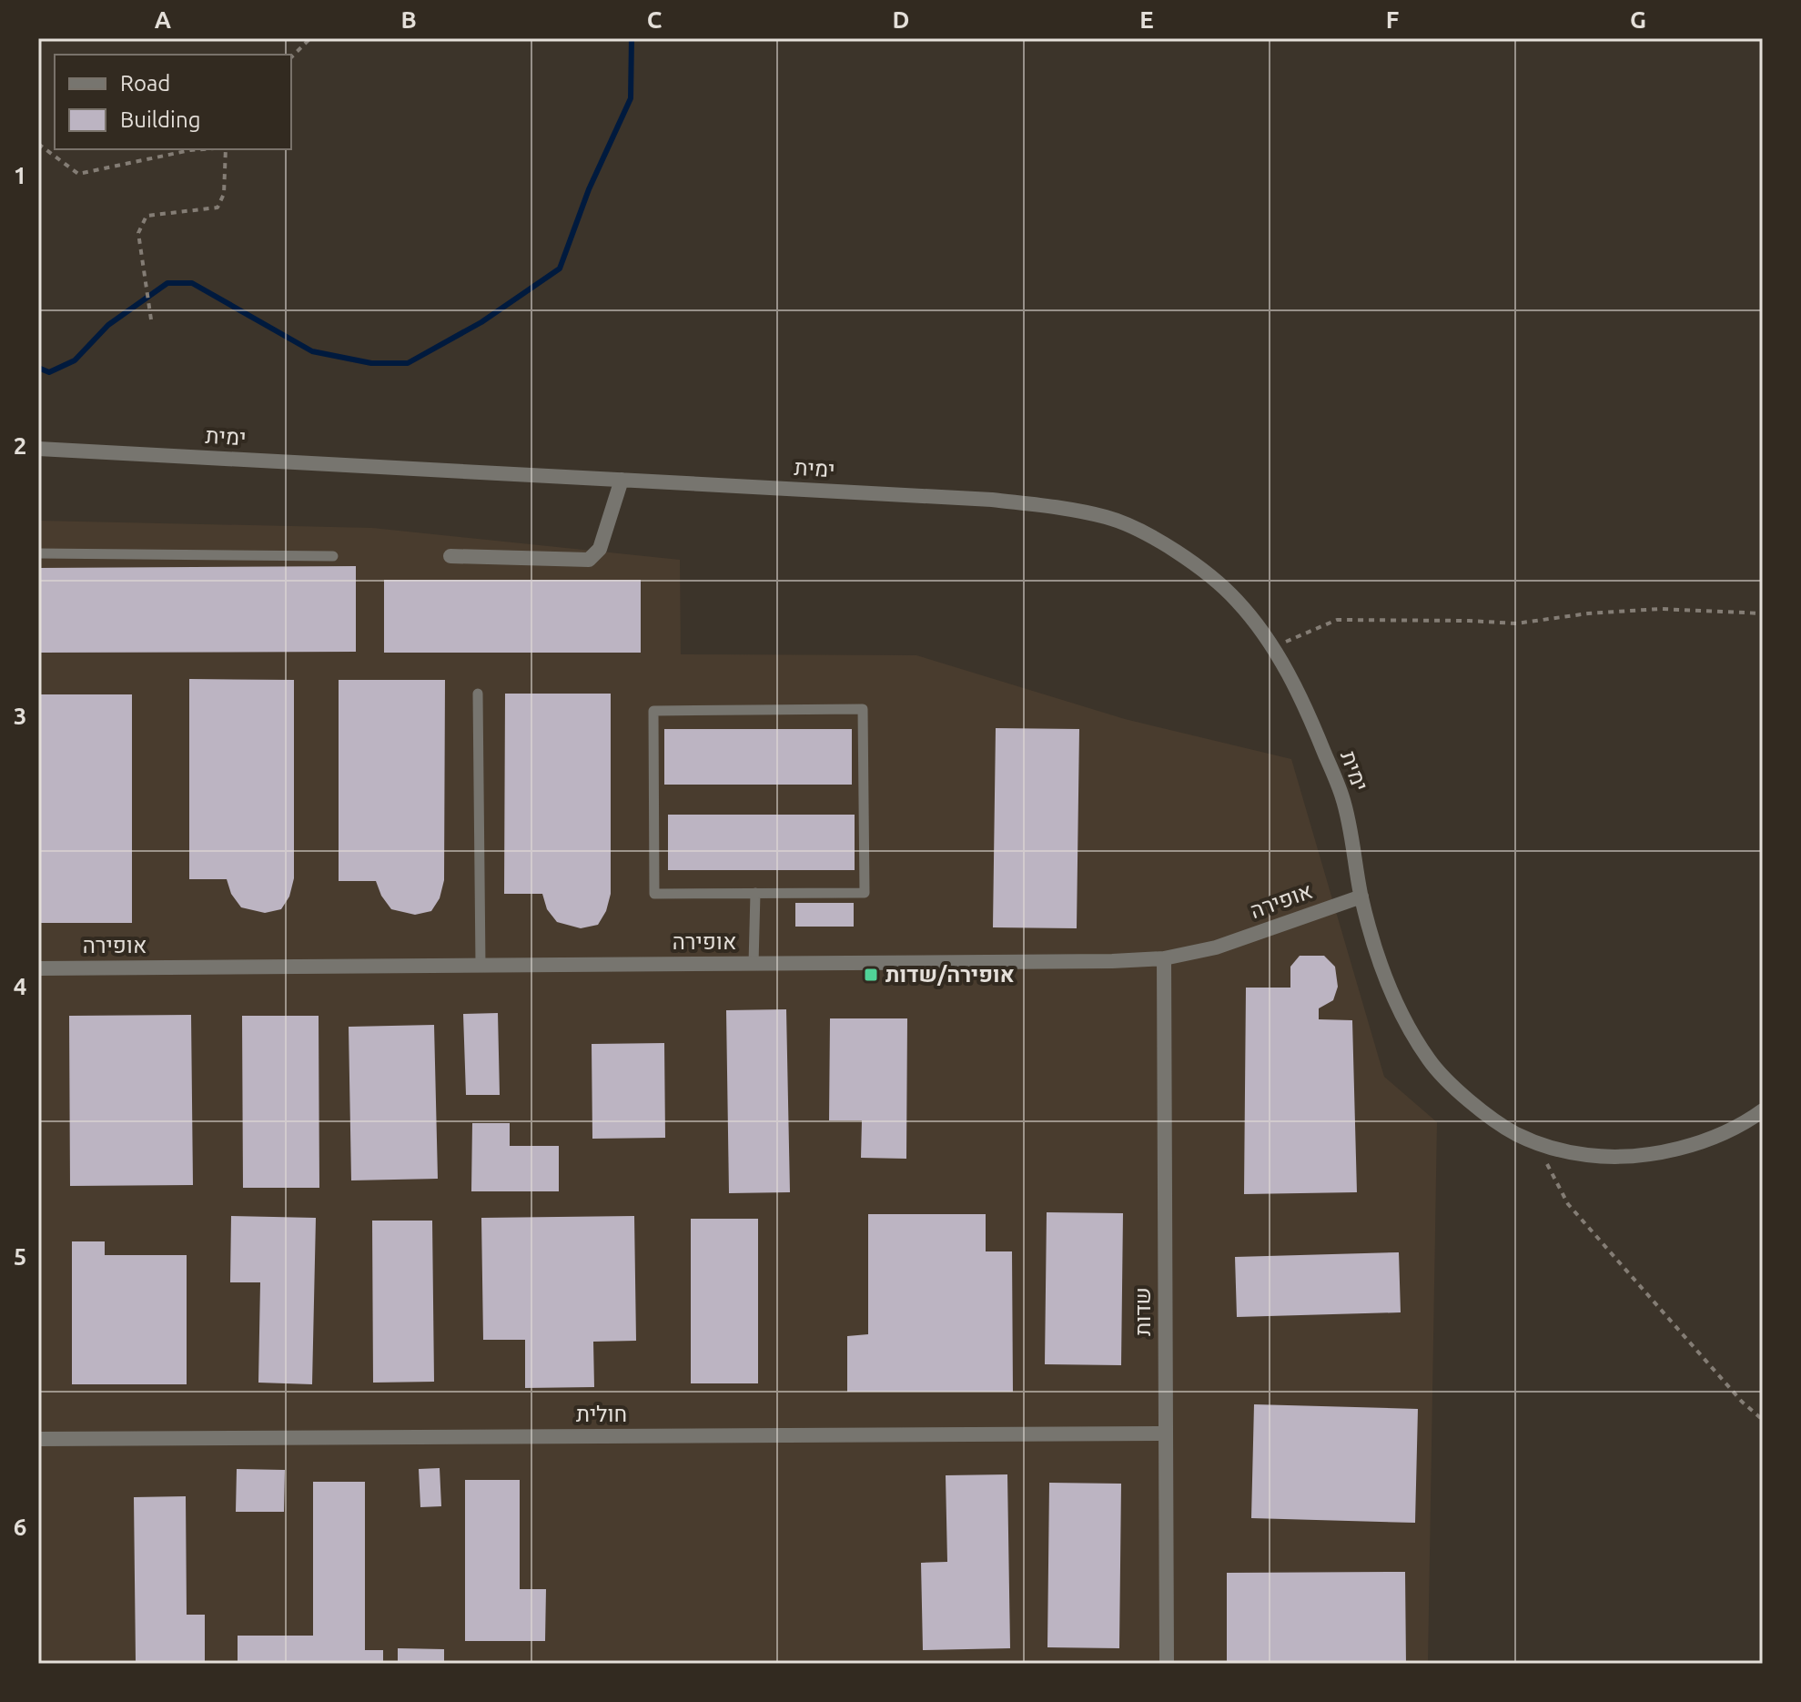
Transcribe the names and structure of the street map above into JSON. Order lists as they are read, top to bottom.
{
  "streets": {
    "street": [
      "ימית",
      "אופירה",
      "שדות",
      "חולית"
    ]
  },
  "crossings": [
    ["ימית", "אופירה"],
    ["אופירה", "שדות"],
    ["שדות", "חולית"]
  ],
  "places": {
    "transit": ["אופירה/שדות"]
  },
  "legend": ["Road", "Building"],
  "grid": {
    "columns": [
      "A",
      "B",
      "C",
      "D",
      "E",
      "F",
      "G"
    ],
    "rows": [
      "1",
      "2",
      "3",
      "4",
      "5",
      "6"
    ]
  }
}
